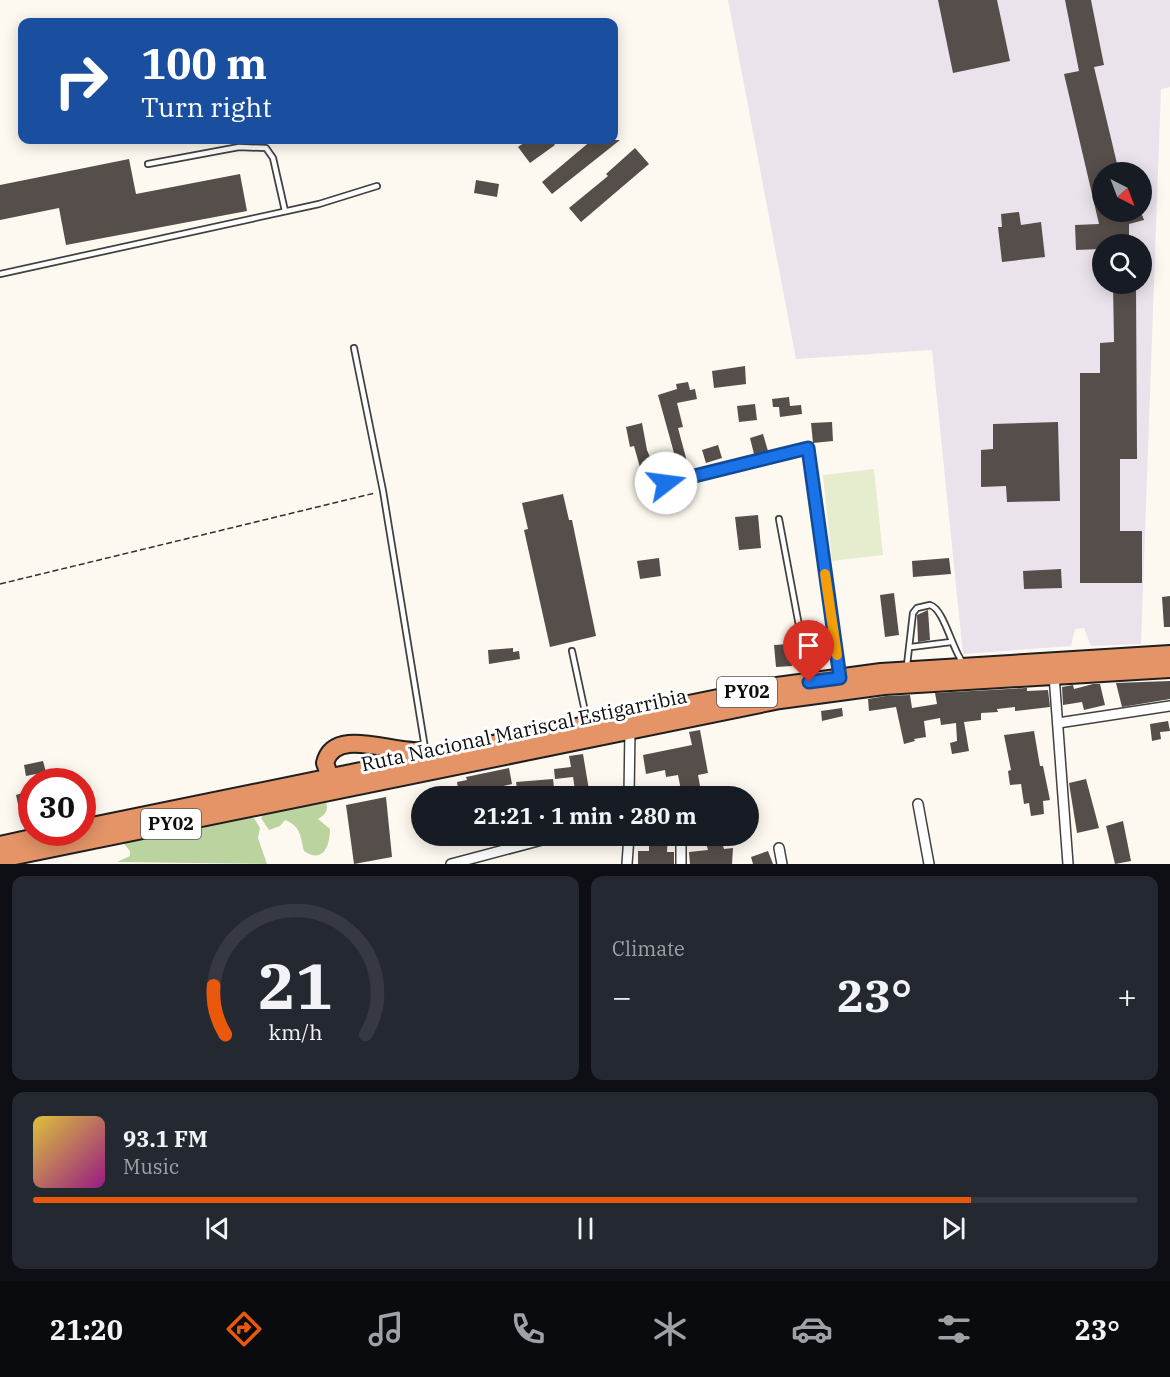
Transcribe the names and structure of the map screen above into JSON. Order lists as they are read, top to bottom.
{
  "streets": {
    "highway": ["PY02", "Ruta Nacional Mariscal Estigarribia"]
  },
  "north": "bottom right",
  "page": {
    "turn": ["100 m", "Turn right"],
    "limit": "30",
    "trip": "21:21 · 1 min · 280 m",
    "tile": "Climate",
    "heat": ["−", "23°", "+"],
    "song": ["93.1 FM", "Music"],
    "tabs": ["21:20", "23°"],
    "gauge": ["21", "km/h"]
  }
}
